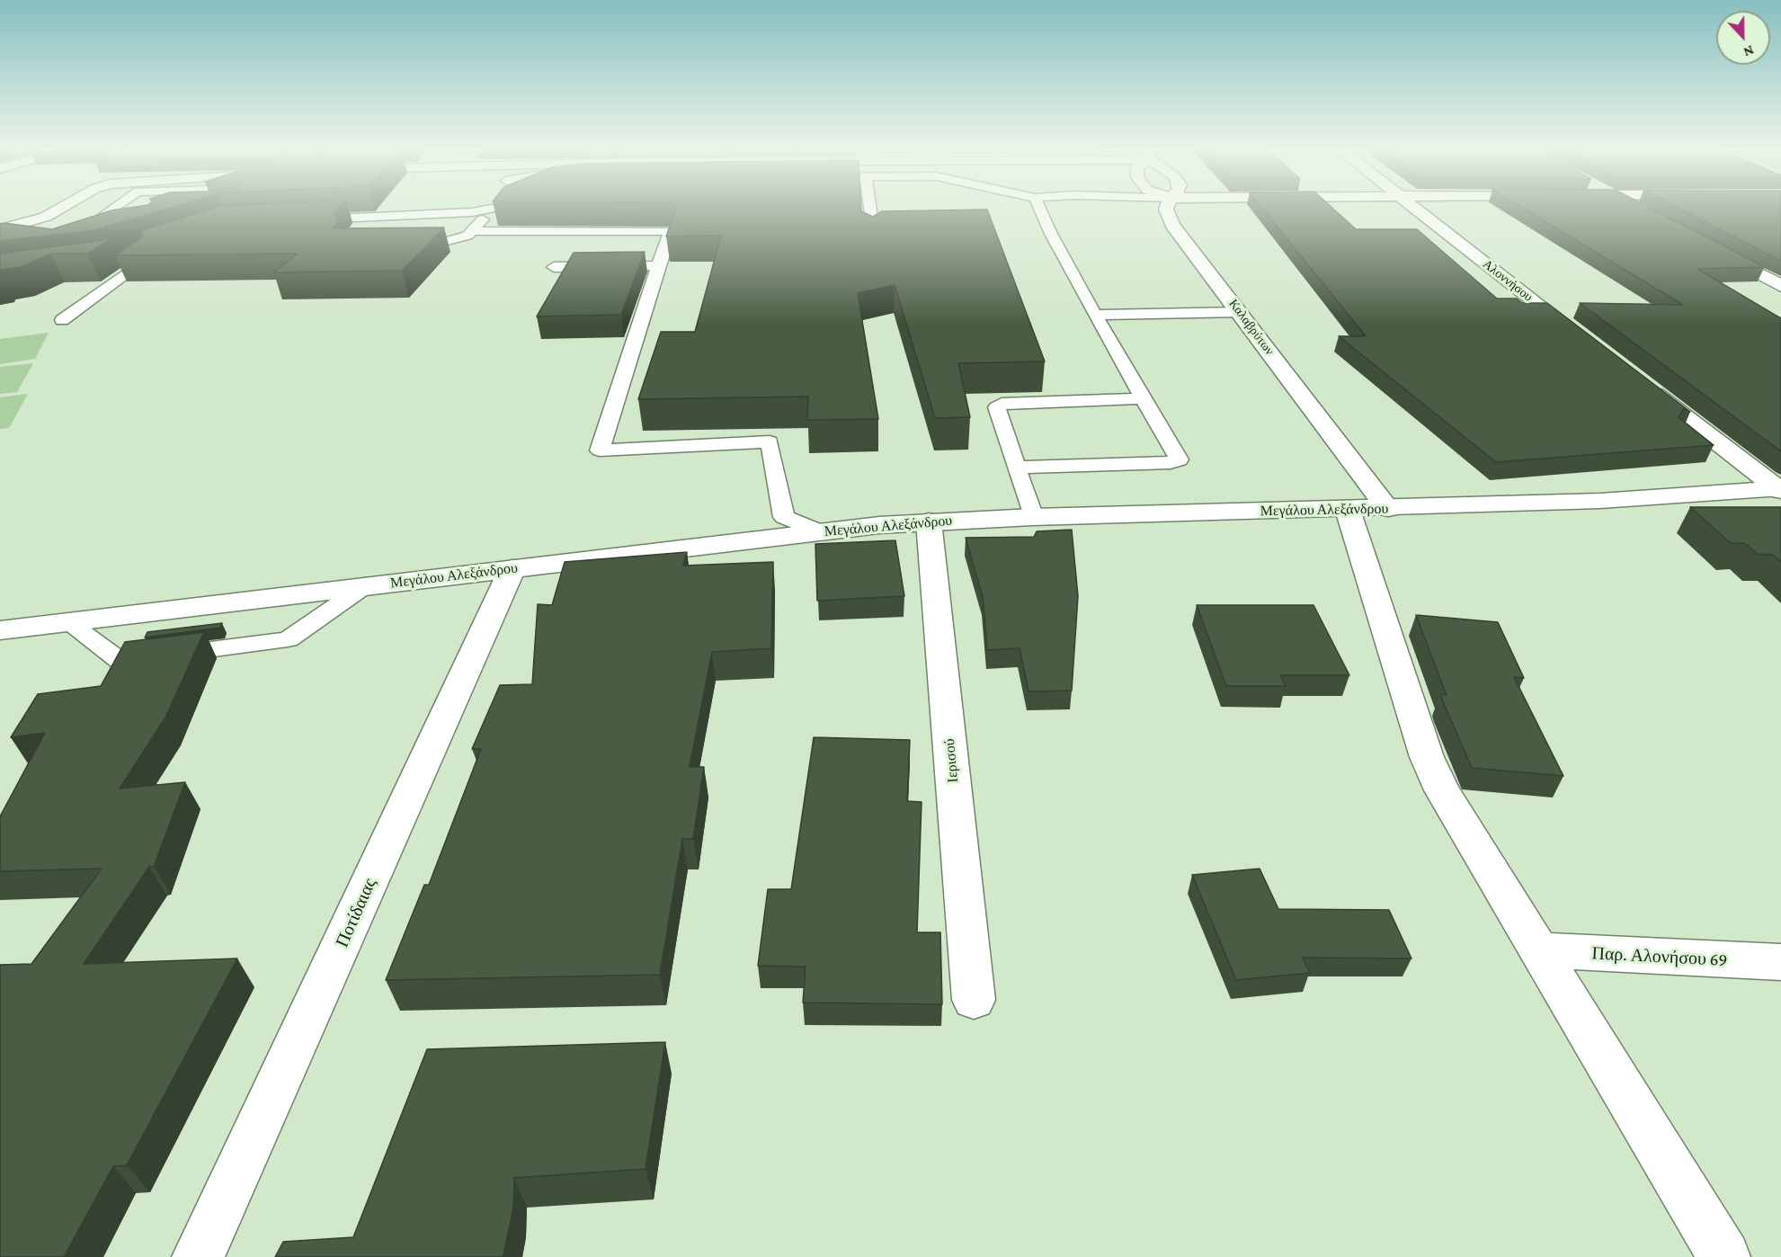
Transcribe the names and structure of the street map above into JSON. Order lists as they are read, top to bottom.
{
  "streets": {
    "street": [
      "Αλοννήσου",
      "Καλαβρύτων",
      "Μεγάλου Αλεξάνδρου",
      "Ιερισού",
      "Ποτίδαιας",
      "Παρ. Αλονήσου 69"
    ]
  },
  "crossings": [
    ["Καλαβρύτων", "Μεγάλου Αλεξάνδρου"],
    ["Μεγάλου Αλεξάνδρου", "Ιερισού"],
    ["Μεγάλου Αλεξάνδρου", "Ποτίδαιας"]
  ],
  "north": "bottom"
}
